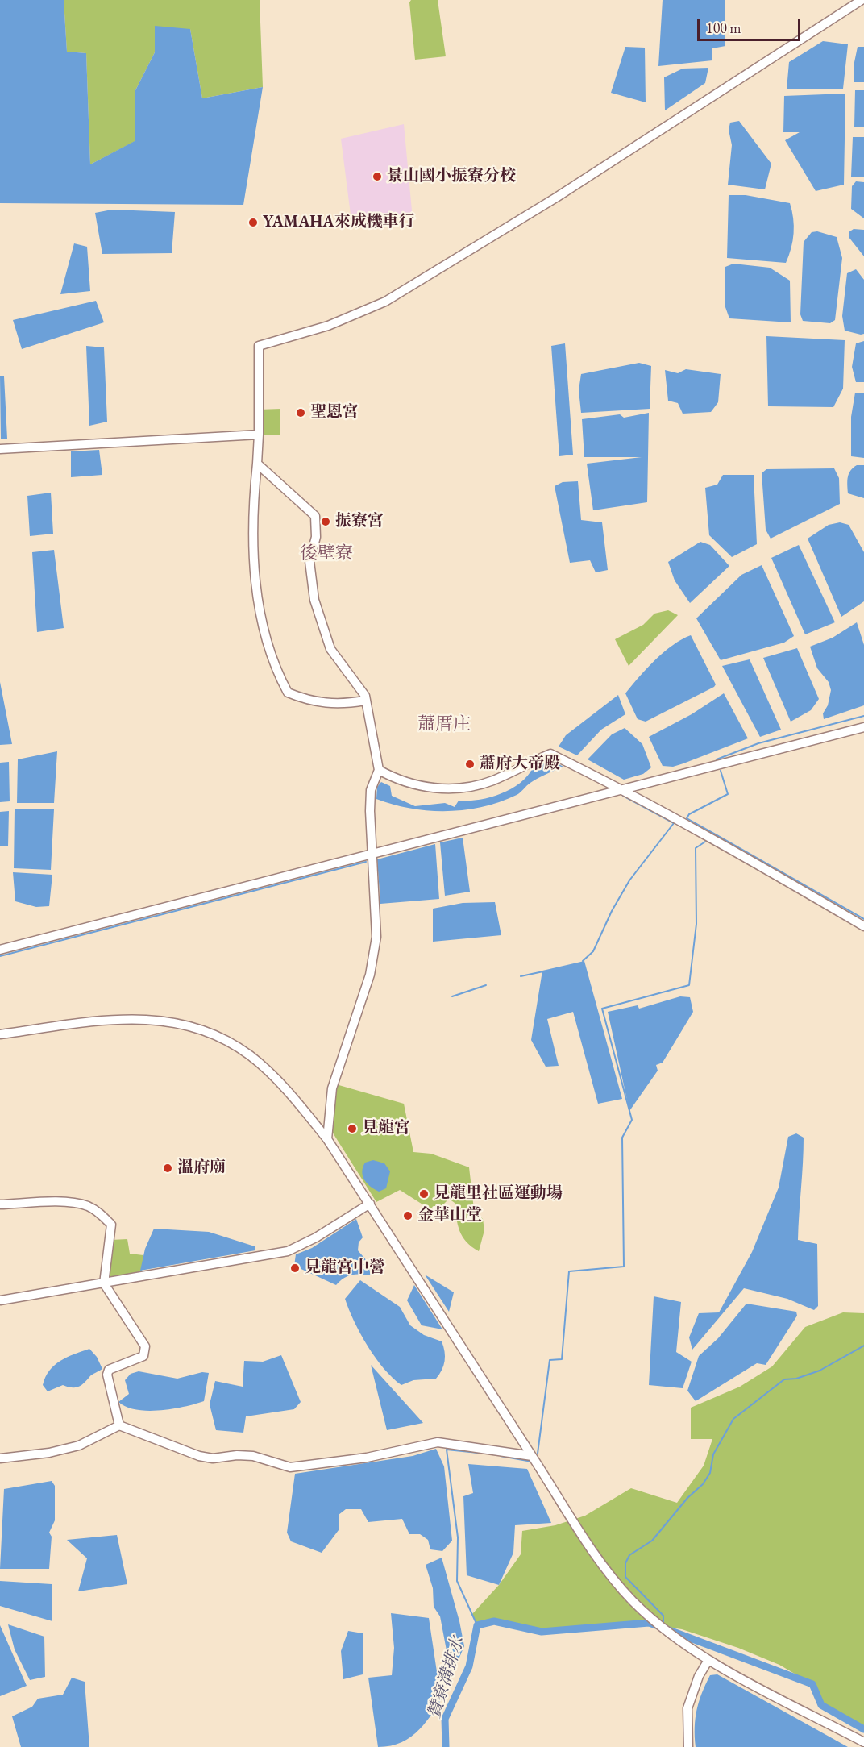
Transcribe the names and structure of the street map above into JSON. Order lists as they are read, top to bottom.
{
  "districts": ["後壁寮", "蕭厝庄"],
  "water": ["贊寮溝排水"],
  "places": [
    "景山國小振寮分校",
    "YAMAHA來成機車行",
    "聖恩宮",
    "振寮宮",
    "蕭府大帝殿",
    "見龍宮",
    "溫府廟",
    "見龍里社區運動場",
    "金華山堂",
    "見龍宮中營"
  ],
  "scale_bar": "100 m"
}
